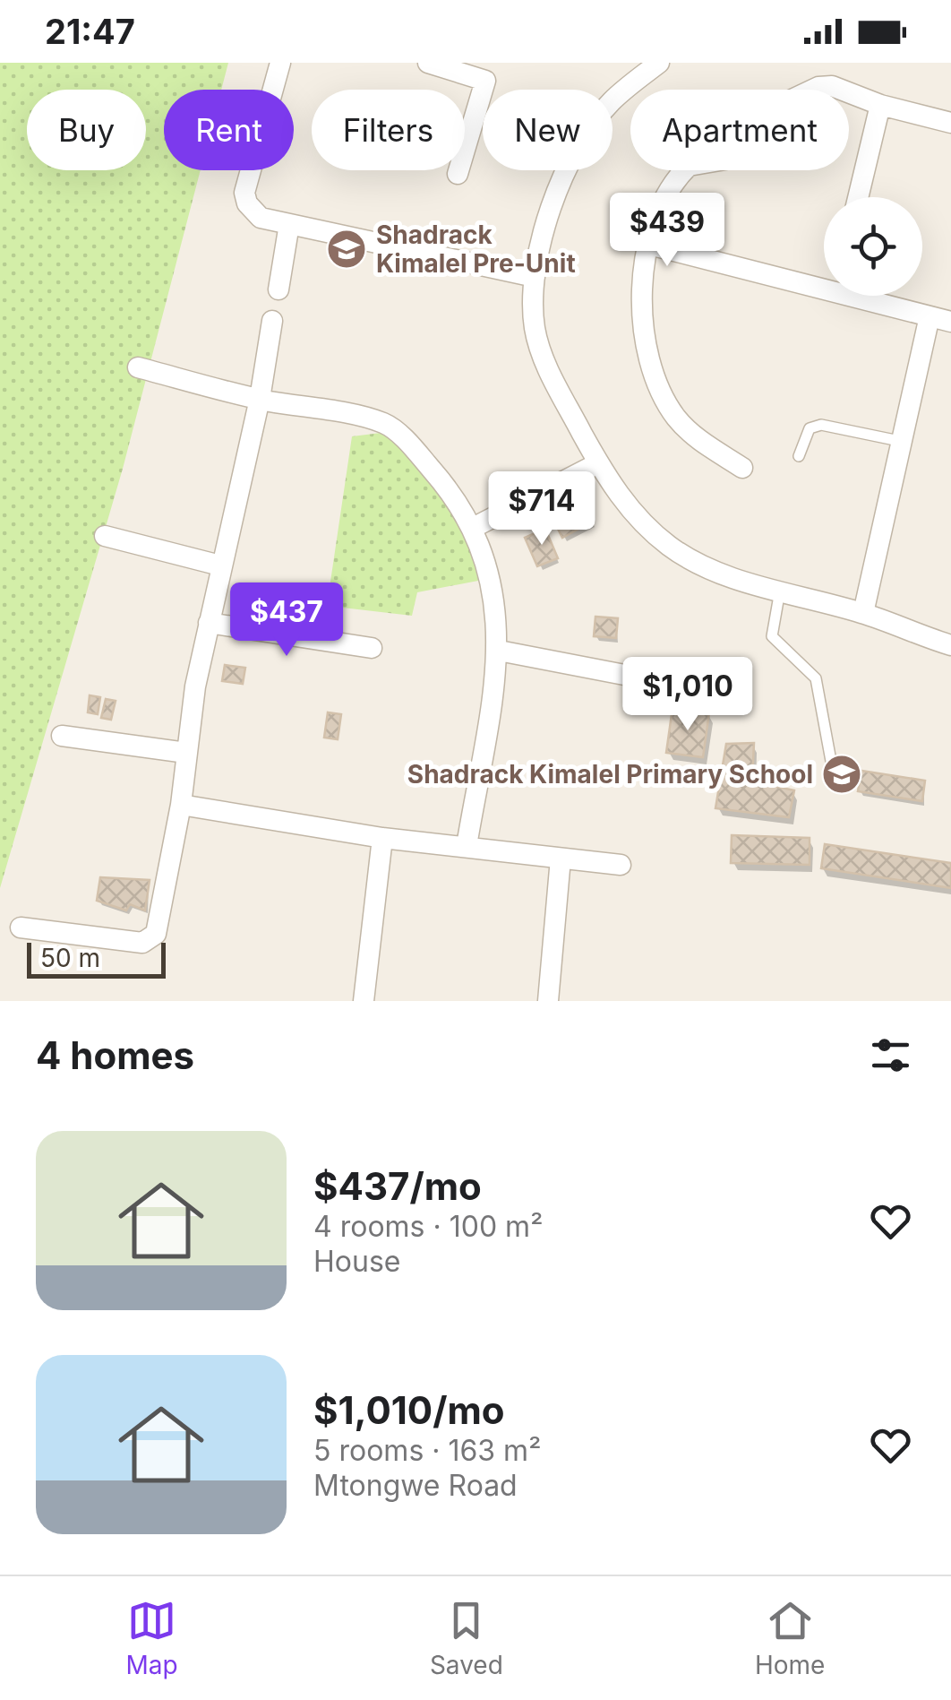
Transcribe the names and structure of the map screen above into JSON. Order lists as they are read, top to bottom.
{
  "places": {
    "school or university": ["Shadrack Kimalel Pre-Unit", "Shadrack Kimalel Primary School"]
  },
  "scale_bar": "50 m",
  "page": {
    "status": "21:47",
    "chip": [
      "Buy",
      "Rent",
      "Filters",
      "New",
      "Apartment"
    ],
    "price": [
      "$439",
      "$714",
      "$437",
      "$1,010"
    ],
    "scale": "50 m",
    "heading": "4 homes",
    "list": [
      {
        "name": "$437/mo",
        "note": "4 rooms · 100 m² · House"
      },
      {
        "name": "$1,010/mo",
        "note": "5 rooms · 163 m² · Mtongwe Road"
      }
    ],
    "tabs": ["Map", "Saved", "Home"]
  }
}
